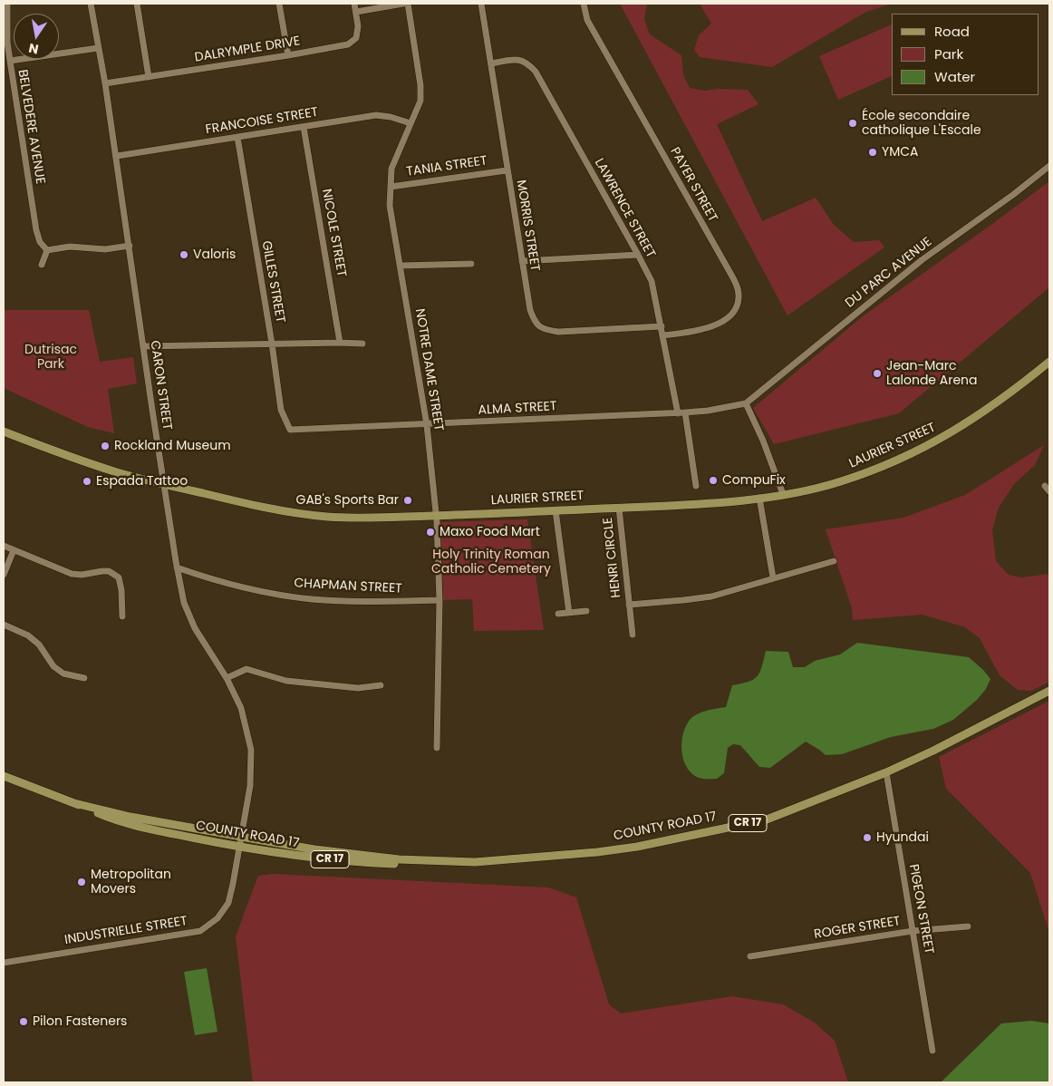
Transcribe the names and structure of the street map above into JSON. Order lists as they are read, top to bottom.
{
  "streets": {
    "main road": ["LAURIER STREET", "CR 17", "COUNTY ROAD 17"],
    "street": [
      "DALRYMPLE DRIVE",
      "FRANCOISE STREET",
      "BELVEDERE AVENUE",
      "TANIA STREET",
      "PAYER STREET",
      "LAWRENCE STREET",
      "MORRIS STREET",
      "NICOLE STREET",
      "DU PARC AVENUE",
      "GILLES STREET",
      "NOTRE DAME STREET",
      "CARON STREET",
      "ALMA STREET",
      "HENRI CIRCLE",
      "CHAPMAN STREET",
      "PIGEON STREET",
      "ROGER STREET",
      "INDUSTRIELLE STREET"
    ]
  },
  "crossings": [
    ["DALRYMPLE DRIVE", "CARON STREET"],
    ["FRANCOISE STREET", "NICOLE STREET"],
    ["FRANCOISE STREET", "GILLES STREET"],
    ["FRANCOISE STREET", "NOTRE DAME STREET"],
    ["FRANCOISE STREET", "CARON STREET"],
    ["TANIA STREET", "MORRIS STREET"],
    ["TANIA STREET", "NOTRE DAME STREET"],
    ["PAYER STREET", "LAWRENCE STREET"],
    ["LAWRENCE STREET", "MORRIS STREET"],
    ["LAWRENCE STREET", "ALMA STREET"],
    ["DU PARC AVENUE", "ALMA STREET"],
    ["GILLES STREET", "ALMA STREET"],
    ["NOTRE DAME STREET", "ALMA STREET"],
    ["NOTRE DAME STREET", "LAURIER STREET"],
    ["NOTRE DAME STREET", "CHAPMAN STREET"],
    ["CARON STREET", "LAURIER STREET"],
    ["CARON STREET", "CHAPMAN STREET"],
    ["CARON STREET", "COUNTY ROAD 17"],
    ["CARON STREET", "INDUSTRIELLE STREET"],
    ["LAURIER STREET", "HENRI CIRCLE"],
    ["COUNTY ROAD 17", "PIGEON STREET"],
    ["COUNTY ROAD 17", "INDUSTRIELLE STREET"],
    ["PIGEON STREET", "ROGER STREET"]
  ],
  "parks": ["Dutrisac Park", "Holy Trinity Roman Catholic Cemetery"],
  "places": [
    "École secondaire catholique L'Escale",
    "YMCA",
    "Valoris",
    "Jean-Marc Lalonde Arena",
    "Rockland Museum",
    "CompuFix",
    "Espada Tattoo",
    "GAB's Sports Bar",
    "Maxo Food Mart",
    "Hyundai",
    "Metropolitan Movers",
    "Pilon Fasteners"
  ],
  "legend": ["Road", "Park", "Water"],
  "north": "bottom"
}
